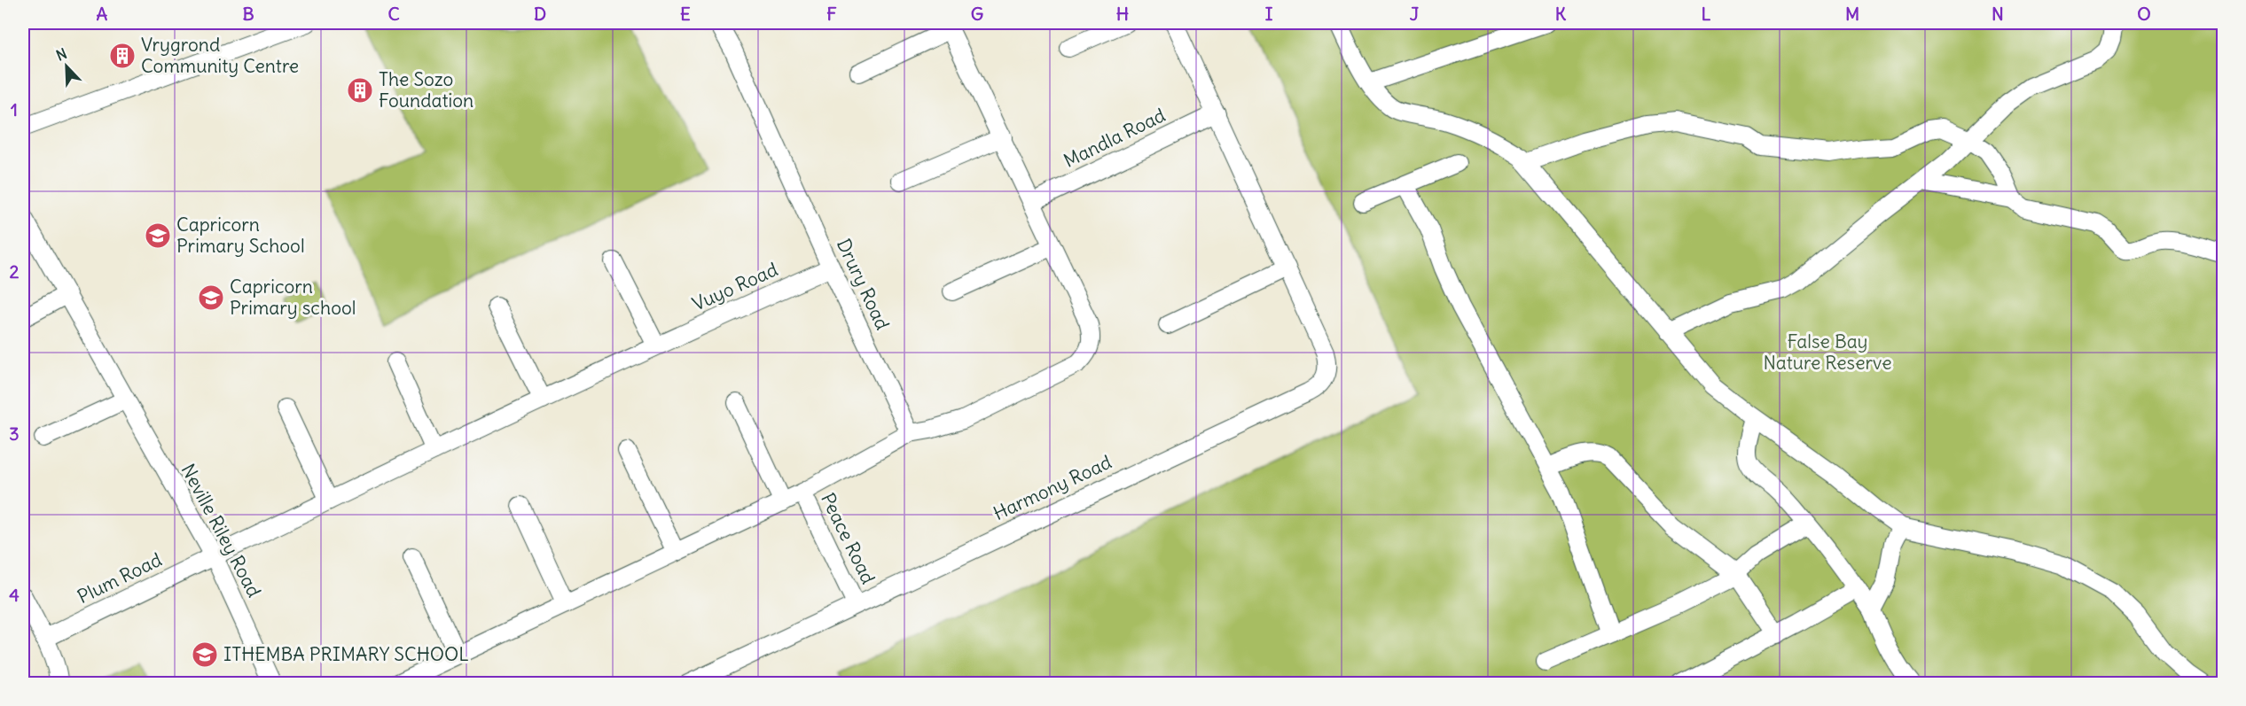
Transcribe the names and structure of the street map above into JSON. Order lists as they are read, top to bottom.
{
  "streets": {
    "street": [
      "Mandla Road",
      "Drury Road",
      "Vuyo Road",
      "Harmony Road",
      "Neville Riley Road",
      "Peace Road",
      "Plum Road"
    ]
  },
  "crossings": [
    ["Mandla Road", "Harmony Road"],
    ["Drury Road", "Vuyo Road"],
    ["Vuyo Road", "Neville Riley Road"],
    ["Vuyo Road", "Plum Road"],
    ["Harmony Road", "Peace Road"],
    ["Neville Riley Road", "Plum Road"]
  ],
  "parks": ["False Bay Nature Reserve"],
  "places": {
    "building": ["Vrygrond Community Centre", "The Sozo Foundation"],
    "school or university": ["Capricorn Primary School", "Capricorn Primary school", "ITHEMBA PRIMARY SCHOOL"]
  },
  "north": "top left",
  "grid": {
    "columns": [
      "A",
      "B",
      "C",
      "D",
      "E",
      "F",
      "G",
      "H",
      "I",
      "J",
      "K",
      "L",
      "M",
      "N",
      "O"
    ],
    "rows": [
      "1",
      "2",
      "3",
      "4"
    ]
  }
}
